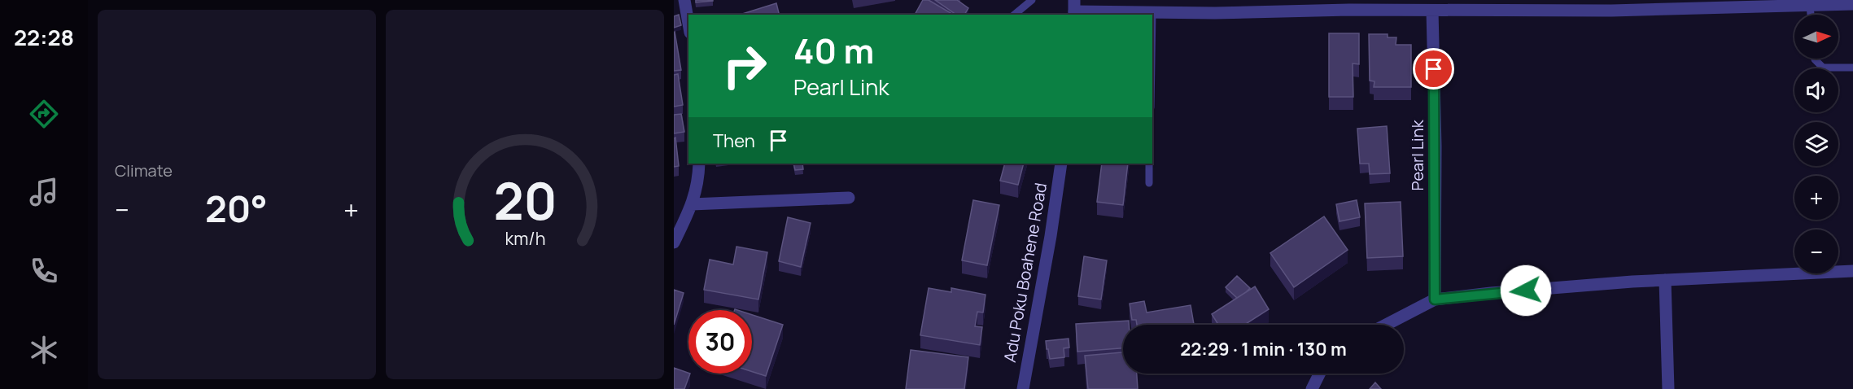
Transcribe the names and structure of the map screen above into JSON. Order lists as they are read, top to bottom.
{
  "streets": {
    "street": ["Pearl Link", "Adu Poku Boahene Road"]
  },
  "north": "right",
  "page": {
    "tabs": "22:28",
    "tile": "Climate",
    "map_buttons": ["+", "−"],
    "turn": ["40 m", "Pearl Link"],
    "then": "Then",
    "heat": ["−", "20°", "+"],
    "limit": "30",
    "trip": "22:29 · 1 min · 130 m",
    "gauge": ["20", "km/h"]
  }
}
